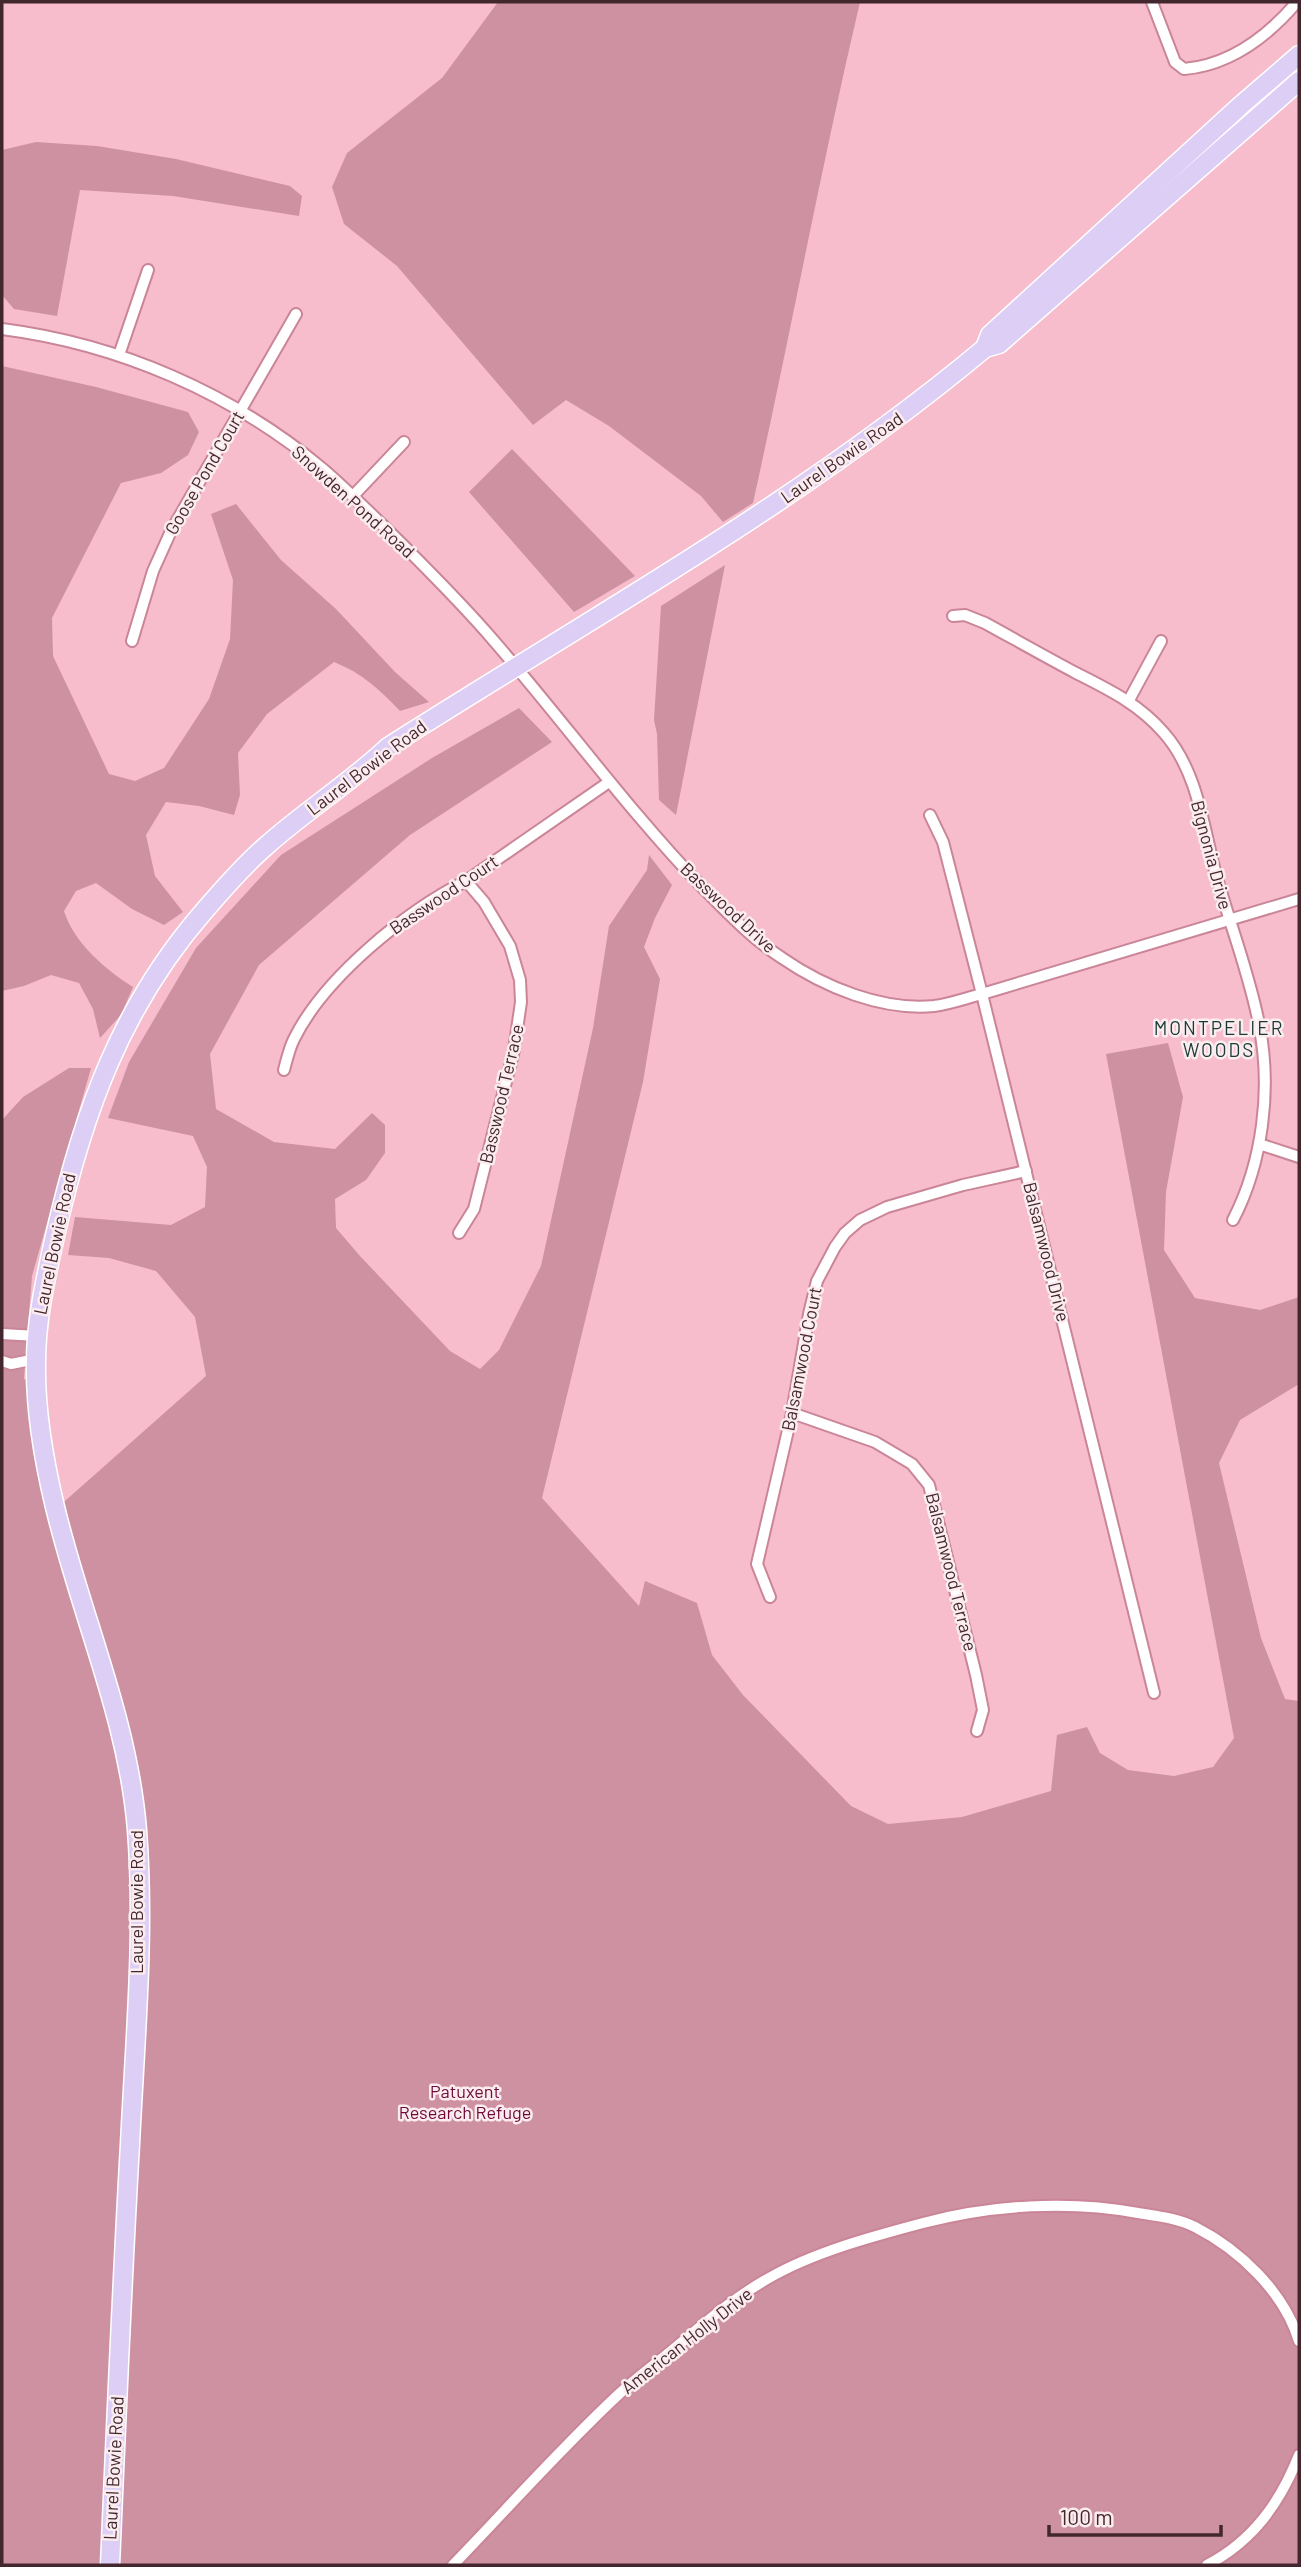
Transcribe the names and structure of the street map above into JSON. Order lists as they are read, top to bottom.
{
  "streets": {
    "main road": ["Laurel Bowie Road"],
    "street": [
      "Goose Pond Court",
      "Snowden Pond Road",
      "Bignonia Drive",
      "Basswood Court",
      "Basswood Drive",
      "Basswood Terrace",
      "Balsamwood Drive",
      "Balsamwood Court",
      "Balsamwood Terrace",
      "American Holly Drive"
    ]
  },
  "crossings": [
    ["Laurel Bowie Road", "Snowden Pond Road"],
    ["Laurel Bowie Road", "Basswood Drive"],
    ["Goose Pond Court", "Snowden Pond Road"],
    ["Snowden Pond Road", "Basswood Drive"],
    ["Bignonia Drive", "Basswood Drive"],
    ["Basswood Court", "Basswood Drive"],
    ["Basswood Court", "Basswood Terrace"],
    ["Basswood Drive", "Balsamwood Drive"],
    ["Balsamwood Drive", "Balsamwood Court"],
    ["Balsamwood Court", "Balsamwood Terrace"]
  ],
  "districts": ["MONTPELIER WOODS"],
  "parks": ["Patuxent Research Refuge"],
  "scale_bar": "100 m"
}
